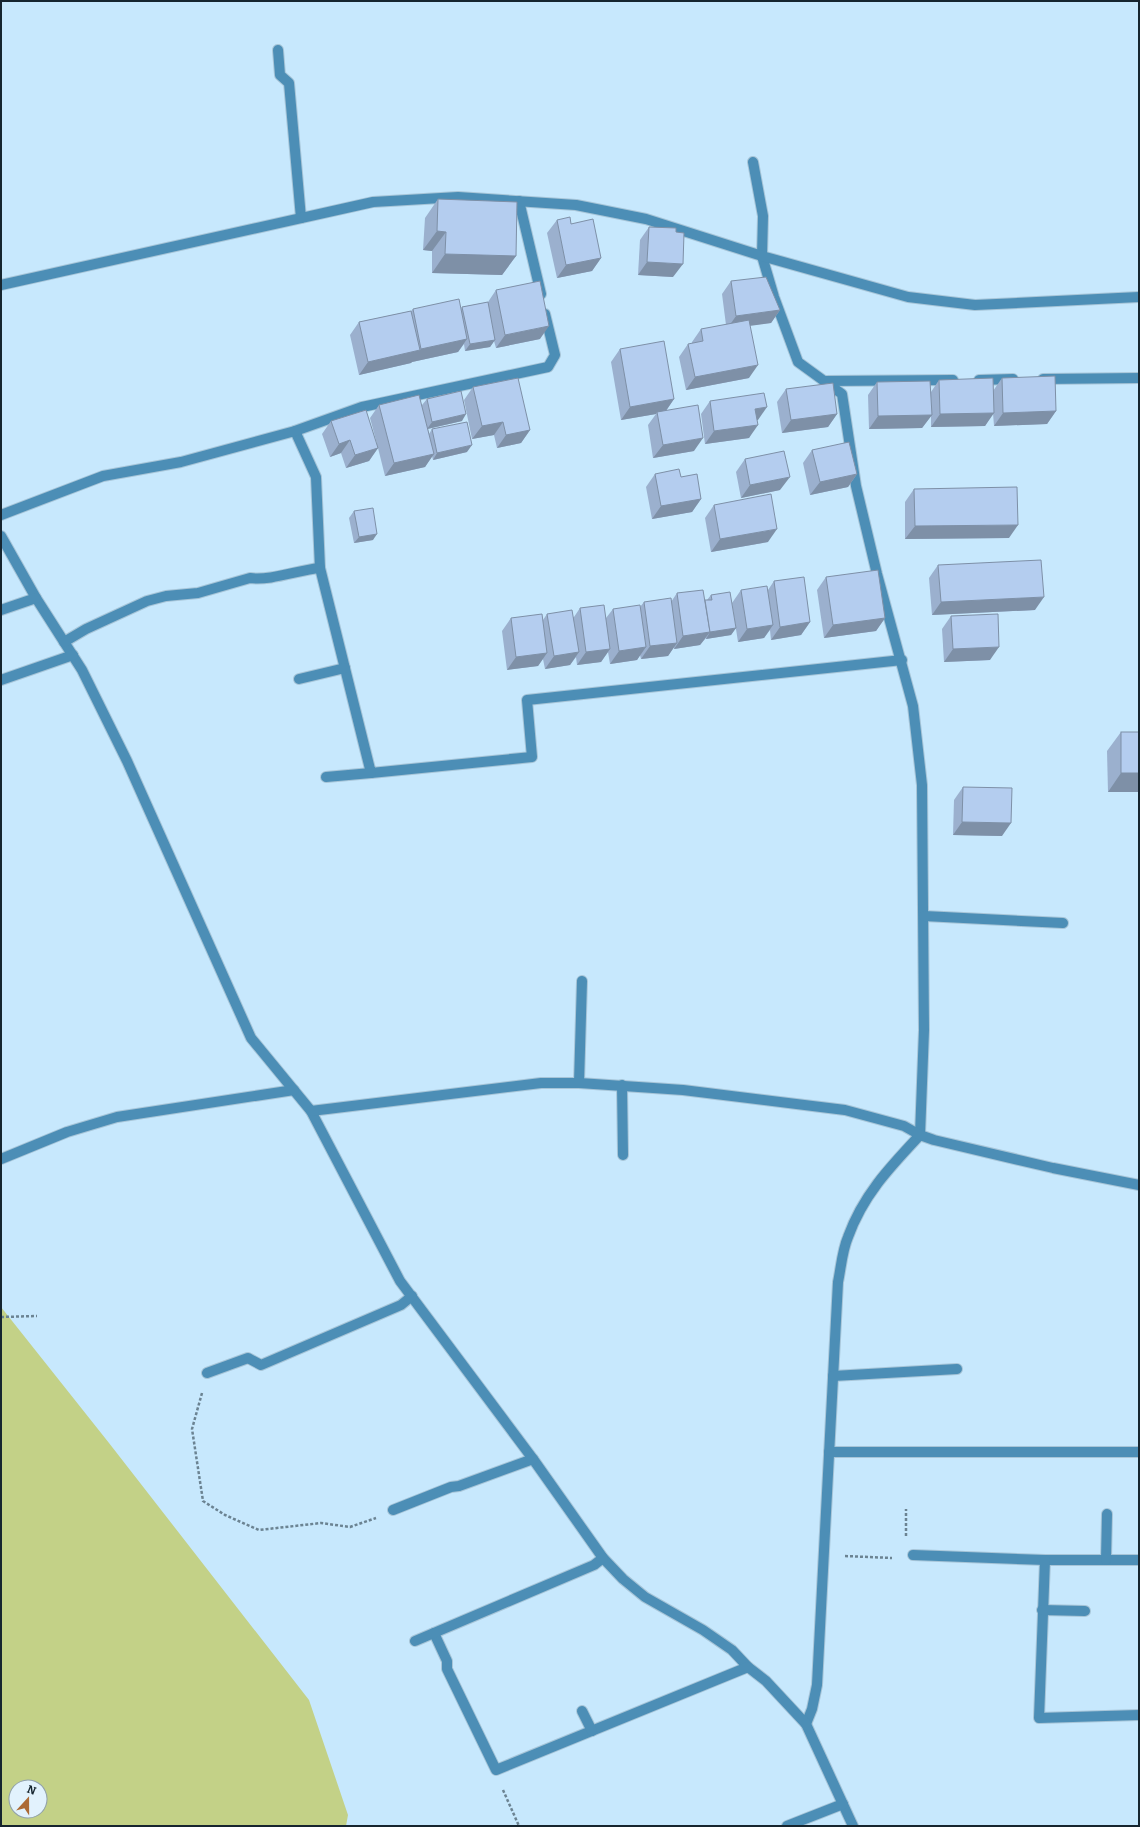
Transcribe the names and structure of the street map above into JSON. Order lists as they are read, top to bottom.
{
  "north": "top"
}
